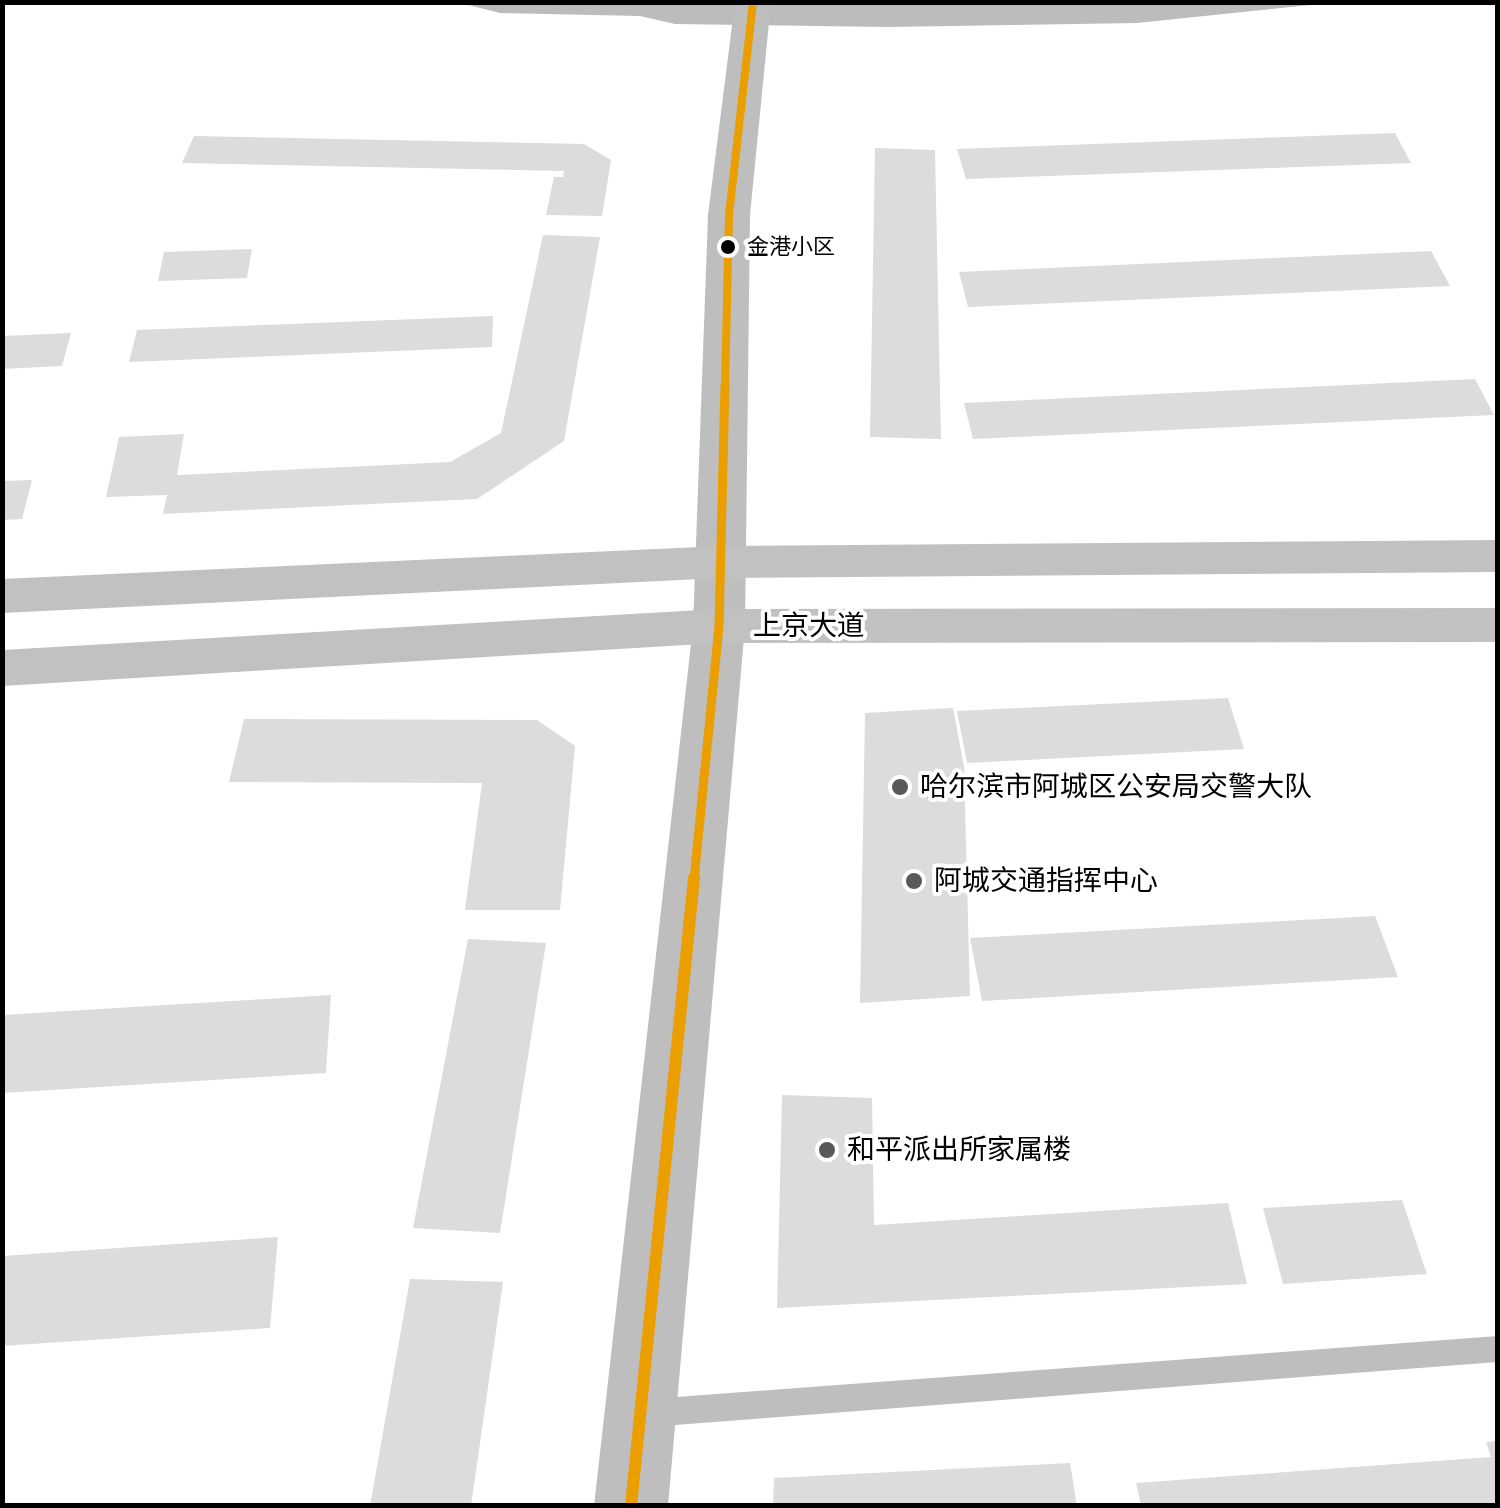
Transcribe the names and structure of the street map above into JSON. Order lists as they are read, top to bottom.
{
  "streets": {
    "main road": ["上京大道"]
  },
  "places": [
    "金港小区",
    "哈尔滨市阿城区公安局交警大队",
    "阿城交通指挥中心",
    "和平派出所家属楼"
  ]
}
